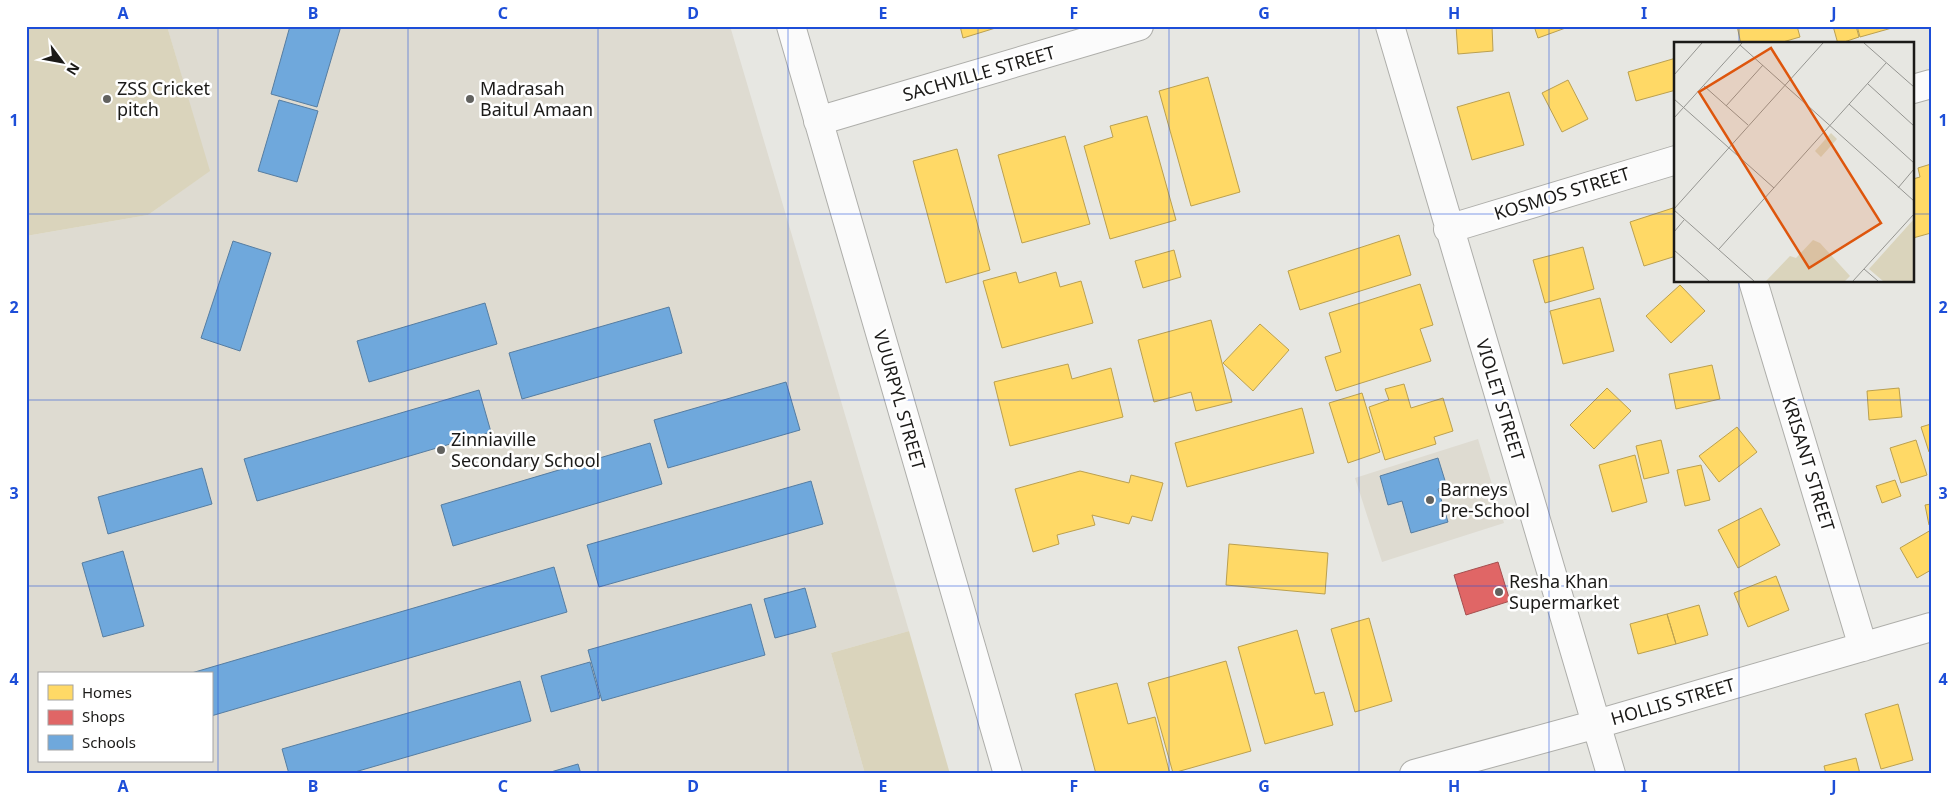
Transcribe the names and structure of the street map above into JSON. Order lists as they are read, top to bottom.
{
  "streets": {
    "street": [
      "SACHVILLE STREET",
      "KOSMOS STREET",
      "VUURPYL STREET",
      "VIOLET STREET",
      "KRISANT STREET",
      "HOLLIS STREET"
    ]
  },
  "crossings": [
    ["SACHVILLE STREET", "VUURPYL STREET"],
    ["KOSMOS STREET", "VIOLET STREET"],
    ["VIOLET STREET", "HOLLIS STREET"],
    ["KRISANT STREET", "HOLLIS STREET"]
  ],
  "places": [
    "ZSS Cricket pitch",
    "Madrasah Baitul Amaan",
    "Zinniaville Secondary School",
    "Barneys Pre-School",
    "Resha Khan Supermarket"
  ],
  "legend": ["Homes", "Shops", "Schools"],
  "north": "bottom right",
  "grid": {
    "columns": [
      "A",
      "B",
      "C",
      "D",
      "E",
      "F",
      "G",
      "H",
      "I",
      "J"
    ],
    "rows": [
      "1",
      "2",
      "3",
      "4"
    ]
  }
}
